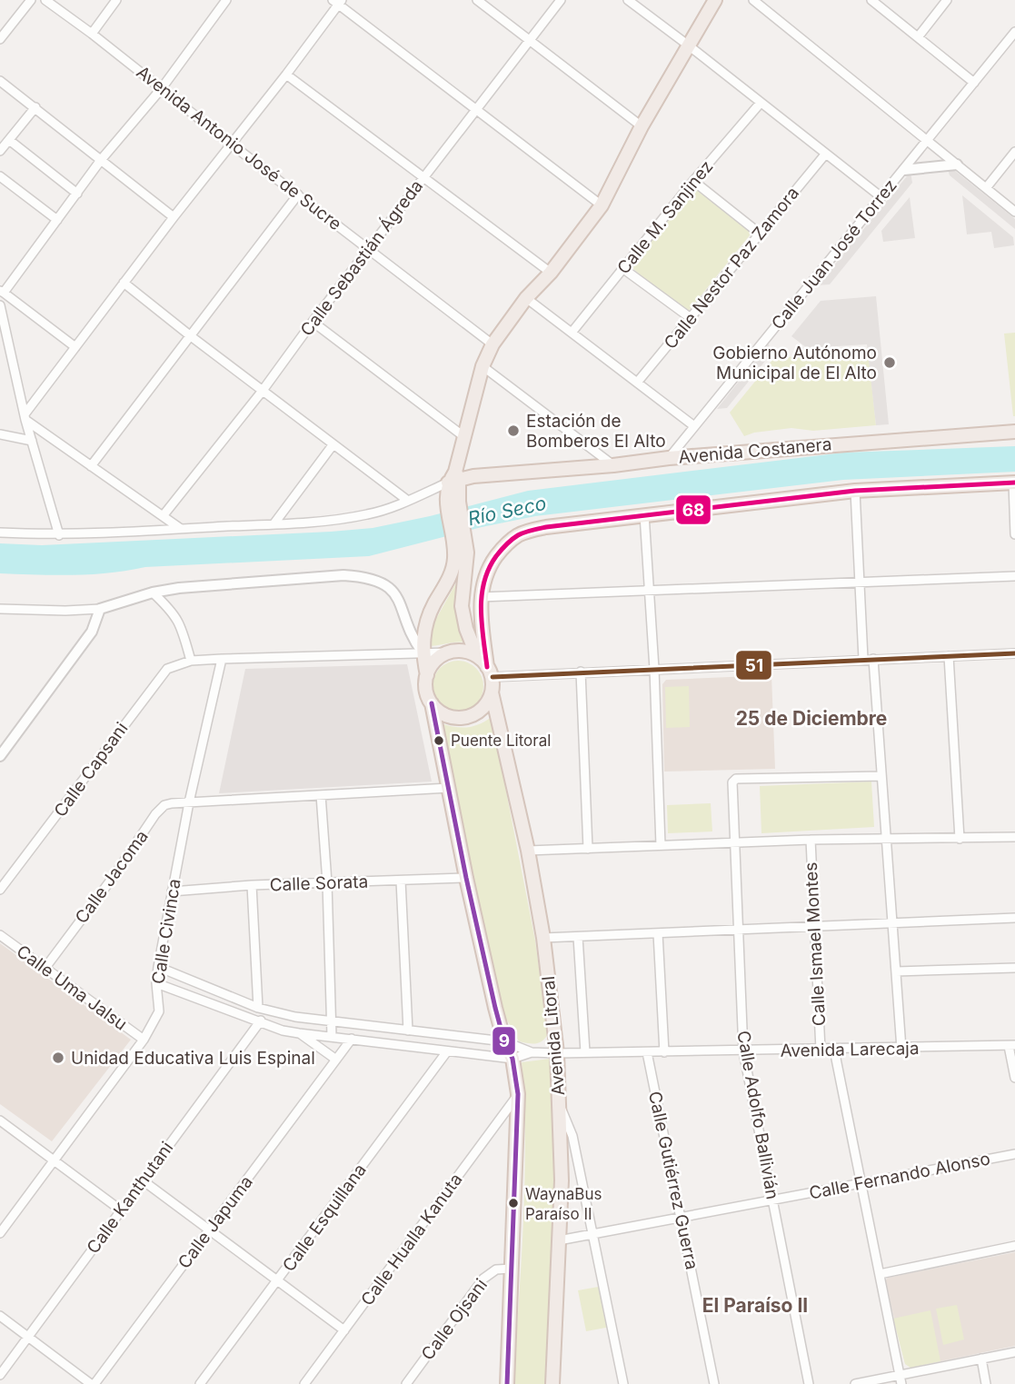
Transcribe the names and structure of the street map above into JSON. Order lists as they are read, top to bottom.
{
  "streets": {
    "main road": ["Avenida Costanera", "Avenida Litoral"],
    "street": [
      "Avenida Antonio José de Sucre",
      "Calle M. Sanjinez",
      "Calle Juan José Torrez",
      "Calle Sebastián Ágreda",
      "Calle Nestor Paz Zamora",
      "Calle Capsani",
      "Calle Jacoma",
      "Calle Sorata",
      "Calle Civinca",
      "Calle Ismael Montes",
      "Calle Uma Jalsu",
      "Avenida Larecaja",
      "Calle Adolfo Ballivián",
      "Calle Fernando Alonso",
      "Calle Gutiérrez Guerra",
      "Calle Kanthutani",
      "Calle Esquillana",
      "Calle Japuma",
      "Calle Hualla Kanuta",
      "Calle Ojsani"
    ]
  },
  "crossings": [
    ["Avenida Antonio José de Sucre", "Calle Sebastián Ágreda"],
    ["Calle Juan José Torrez", "Avenida Costanera"],
    ["Calle Jacoma", "Calle Civinca"],
    ["Calle Jacoma", "Calle Uma Jalsu"],
    ["Calle Sorata", "Calle Civinca"],
    ["Calle Civinca", "Calle Uma Jalsu"],
    ["Calle Civinca", "Avenida Larecaja"],
    ["Calle Ismael Montes", "Avenida Larecaja"],
    ["Calle Ismael Montes", "Calle Fernando Alonso"],
    ["Avenida Litoral", "Avenida Larecaja"],
    ["Avenida Litoral", "Calle Fernando Alonso"],
    ["Avenida Larecaja", "Calle Adolfo Ballivián"],
    ["Avenida Larecaja", "Calle Gutiérrez Guerra"],
    ["Avenida Larecaja", "Calle Kanthutani"],
    ["Avenida Larecaja", "Calle Esquillana"],
    ["Avenida Larecaja", "Calle Japuma"],
    ["Calle Adolfo Ballivián", "Calle Fernando Alonso"],
    ["Calle Fernando Alonso", "Calle Gutiérrez Guerra"]
  ],
  "districts": ["25 de Diciembre", "El Paraíso II"],
  "water": ["Río Seco"],
  "places": [
    "Gobierno Autónomo Municipal de El Alto",
    "Estación de Bomberos El Alto",
    "Puente Litoral",
    "Unidad Educativa Luis Espinal",
    "WaynaBus Paraíso II"
  ],
  "lines": ["transit line 68", "transit line 51", "transit line 9"]
}
